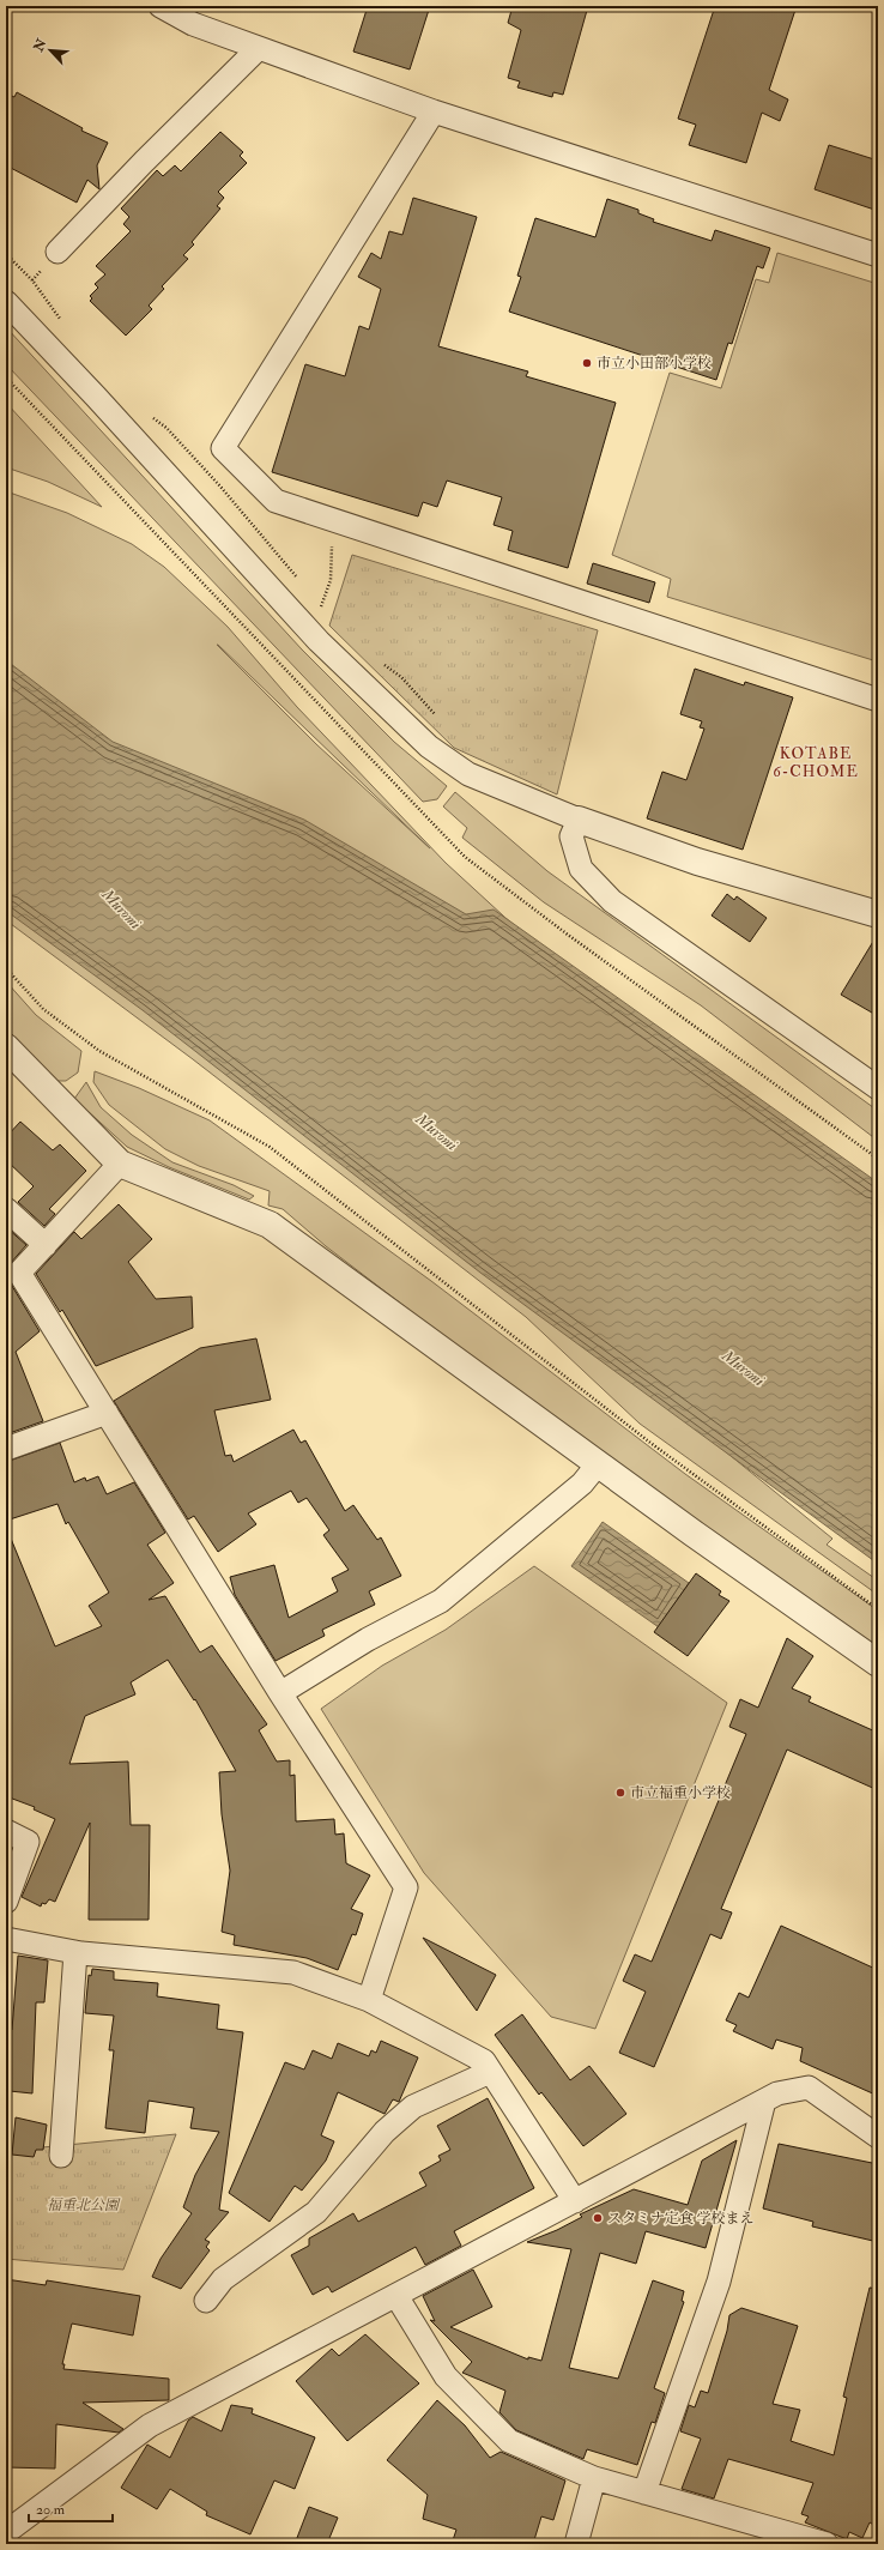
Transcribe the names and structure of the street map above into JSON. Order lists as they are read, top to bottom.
{
  "districts": ["KOTABE 6-CHOME"],
  "water": ["Muromi"],
  "parks": ["福重北公園"],
  "places": ["市立小田部小学校", "市立福重小学校", "スタミナ定食 学校まえ"],
  "scale_bar": "20 m",
  "north": "top left"
}
